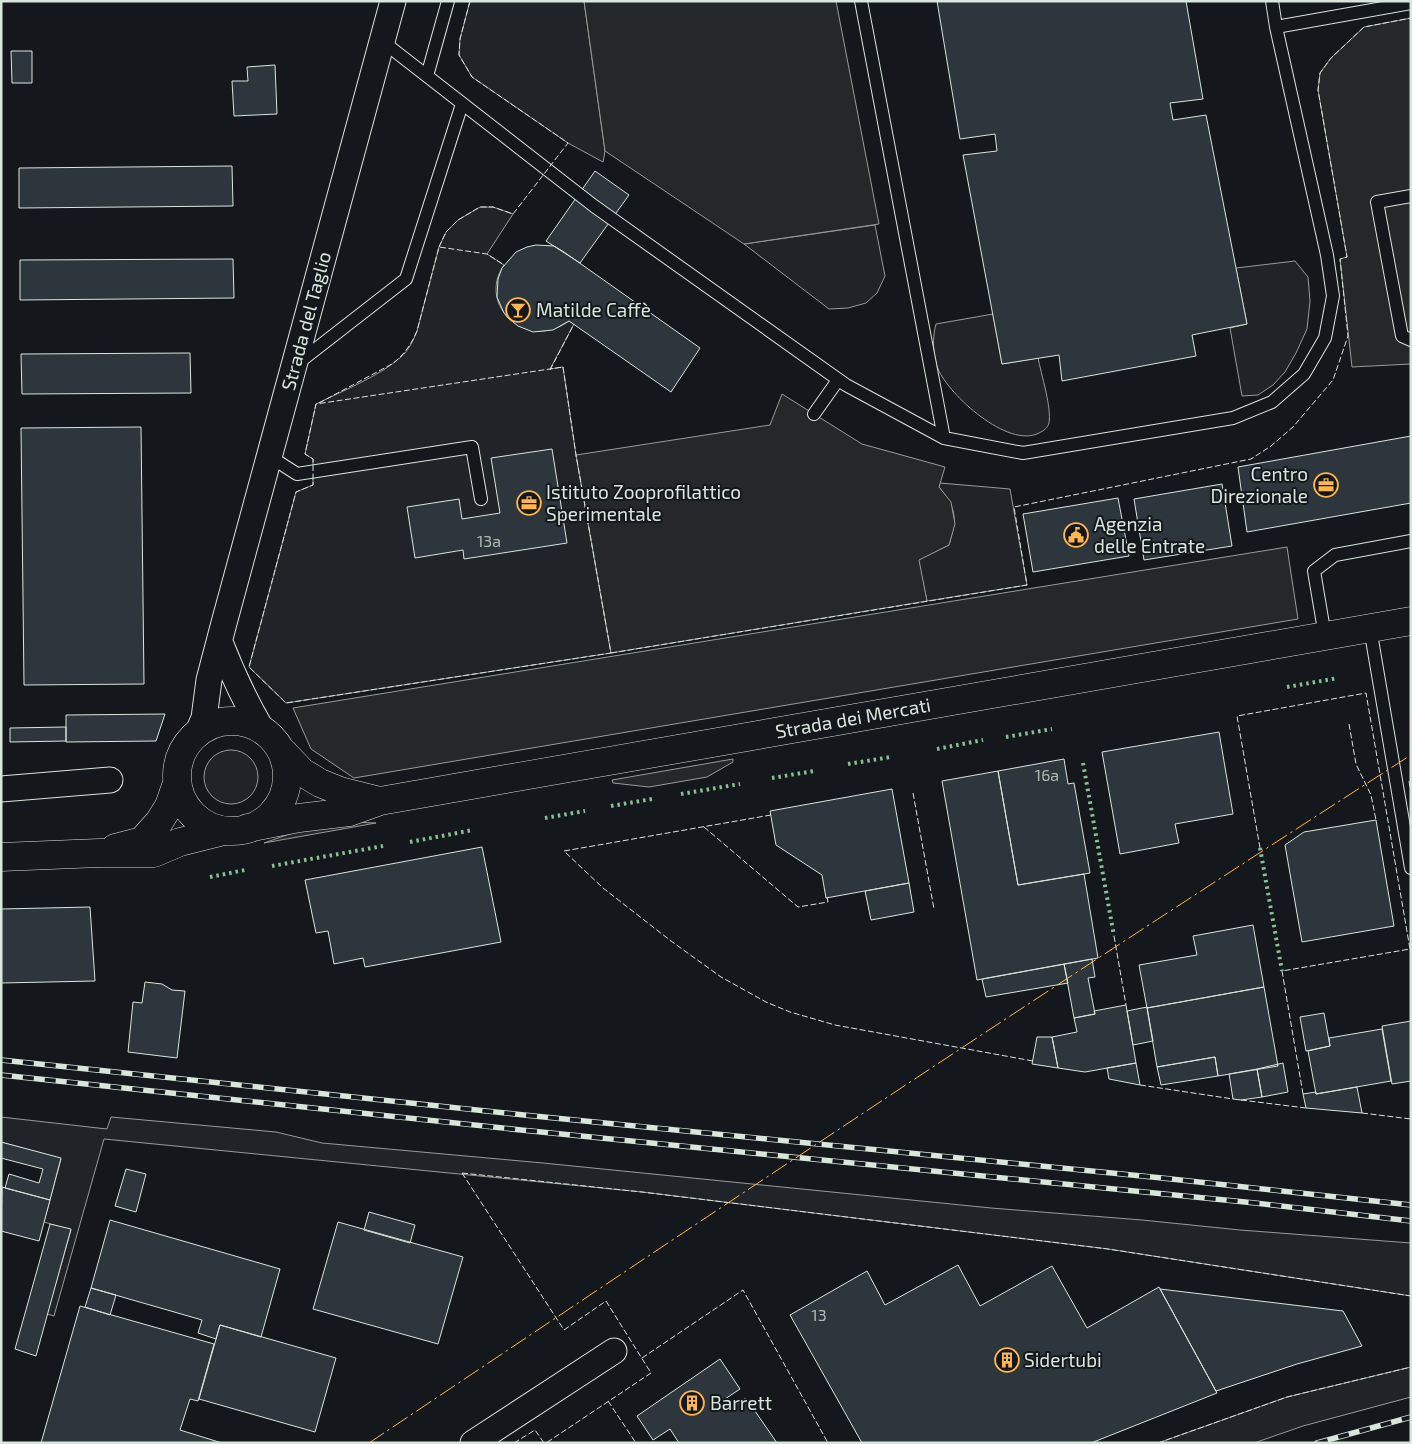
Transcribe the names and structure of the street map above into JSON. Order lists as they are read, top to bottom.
{
  "streets": {
    "street": ["Strada del Taglio", "Strada dei Mercati"]
  },
  "crossings": [
    ["Strada del Taglio", "Strada dei Mercati"]
  ],
  "places": {
    "bar": ["Matilde Caffè"],
    "office": ["Centro Direzionale", "Istituto Zooprofilattico Sperimentale"],
    "public building": ["Agenzia delle Entrate"],
    "building": ["Sidertubi", "Barrett"]
  },
  "house_numbers": ["13a", "16a", "13"]
}
